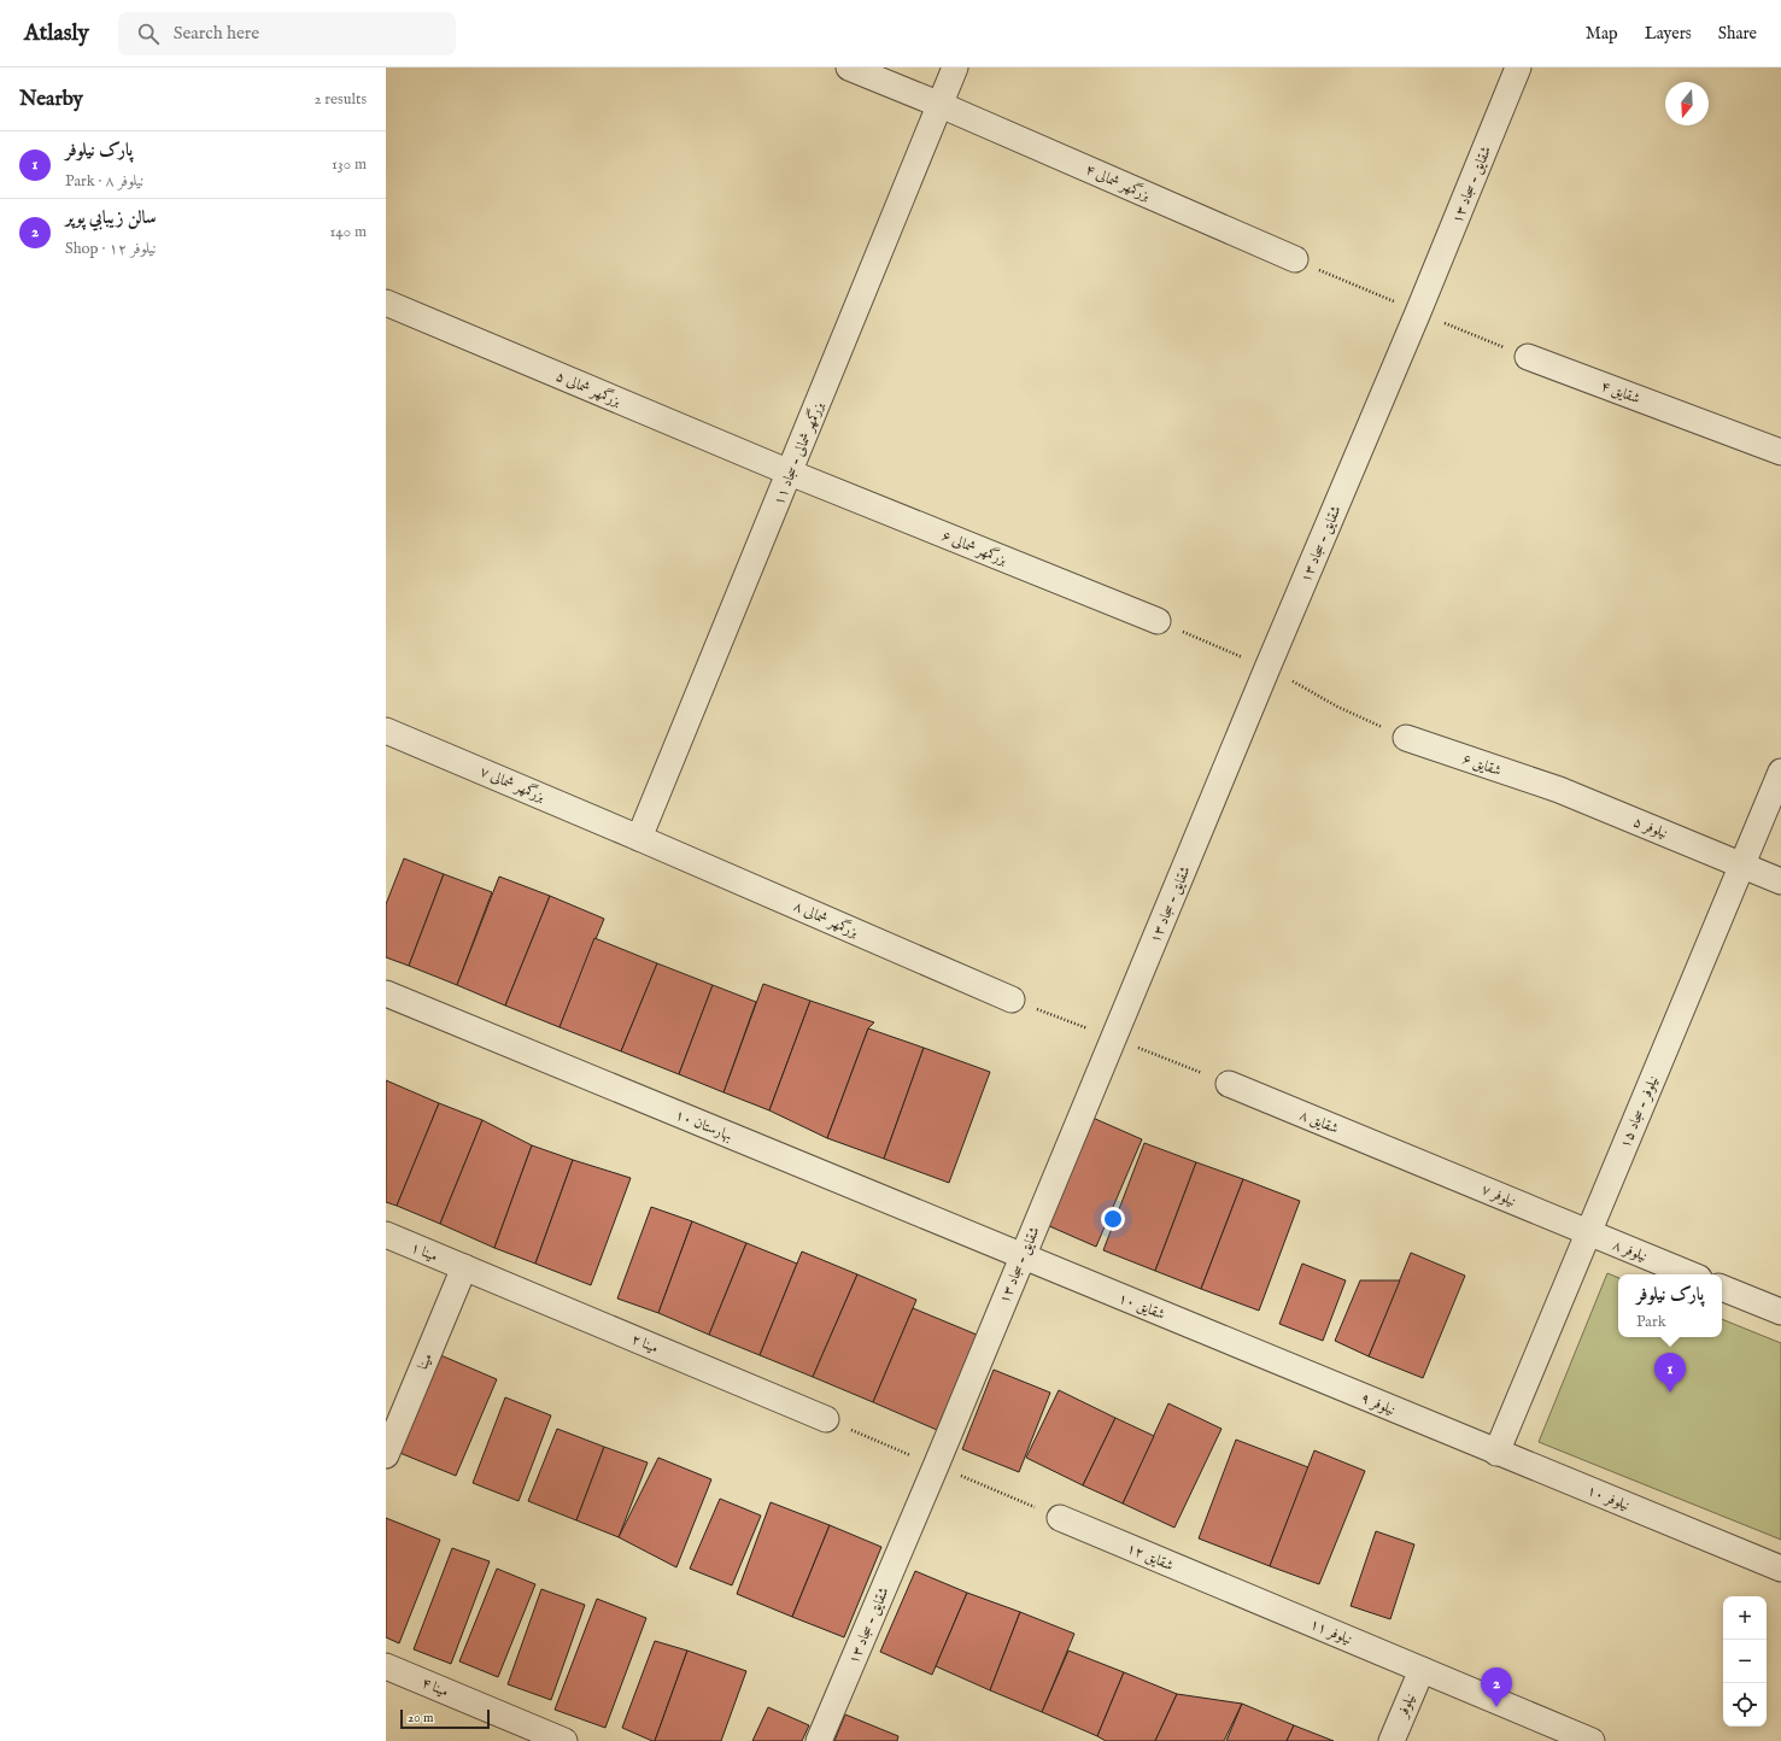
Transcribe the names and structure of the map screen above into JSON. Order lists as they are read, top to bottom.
{
  "streets": {
    "street": [
      "بزرگمهر شمالی ۴",
      "شقایق - سجاد ۱۳",
      "بزرگمهر شمالی ۵",
      "شقایق ۴",
      "بزرگمهر شمالی - سجاد ۱۱",
      "بزرگمهر شمالی ۶",
      "شقایق ۶",
      "بزرگمهر شمالی ۷",
      "نیلوفر ۵",
      "بزرگمهر شمالی ۸",
      "نیلوفر - سجاد ۱۵",
      "شقایق ۸",
      "بهارستان ۱۰",
      "نیلوفر ۷",
      "نیلوفر ۸",
      "مینا ۱",
      "شقایق ۱۰",
      "مینا ۲",
      "مینا",
      "نیلوفر ۹",
      "نیلوفر ۱۰",
      "شقایق ۱۲",
      "نیلوفر ۱۱",
      "مینا ۴",
      "نیلوفر"
    ]
  },
  "crossings": [
    ["بزرگمهر شمالی ۴", "بزرگمهر شمالی - سجاد ۱۱"],
    ["شقایق - سجاد ۱۳", "بهارستان ۱۰"],
    ["شقایق - سجاد ۱۳", "شقایق ۱۰"],
    ["بزرگمهر شمالی ۵", "بزرگمهر شمالی - سجاد ۱۱"],
    ["بزرگمهر شمالی ۵", "بزرگمهر شمالی ۶"],
    ["بزرگمهر شمالی - سجاد ۱۱", "بزرگمهر شمالی ۶"],
    ["بزرگمهر شمالی - سجاد ۱۱", "بزرگمهر شمالی ۷"],
    ["بزرگمهر شمالی - سجاد ۱۱", "بزرگمهر شمالی ۸"],
    ["شقایق ۶", "نیلوفر ۵"],
    ["بزرگمهر شمالی ۷", "بزرگمهر شمالی ۸"],
    ["نیلوفر ۵", "نیلوفر - سجاد ۱۵"],
    ["نیلوفر - سجاد ۱۵", "نیلوفر ۷"],
    ["نیلوفر - سجاد ۱۵", "نیلوفر ۸"],
    ["نیلوفر - سجاد ۱۵", "نیلوفر ۹"],
    ["نیلوفر - سجاد ۱۵", "نیلوفر ۱۰"],
    ["شقایق ۸", "نیلوفر ۷"],
    ["بهارستان ۱۰", "شقایق ۱۰"],
    ["نیلوفر ۷", "نیلوفر ۸"],
    ["مینا ۱", "مینا ۲"],
    ["مینا ۱", "مینا"],
    ["شقایق ۱۰", "نیلوفر ۹"],
    ["مینا ۲", "مینا"],
    ["نیلوفر ۹", "نیلوفر ۱۰"],
    ["شقایق ۱۲", "نیلوفر ۱۱"],
    ["نیلوفر ۱۱", "نیلوفر"]
  ],
  "scale_bar": "20 m",
  "north": "bottom",
  "page": {
    "header": "Atlasly",
    "search": "Search here",
    "nav": ["Map", "Layers", "Share"],
    "heading": ["Nearby", "2 results"],
    "list": [
      {
        "mark": "1",
        "name": "پارک نیلوفر",
        "note": "Park · نیلوفر ۸",
        "value": "130 m"
      },
      {
        "mark": "2",
        "name": "سالن زيبابي پوپر",
        "note": "Shop · نیلوفر ۱۲",
        "value": "140 m"
      }
    ],
    "popup": ["پارک نیلوفر", "Park"],
    "pins": ["1", "2"],
    "map_buttons": ["+", "−"],
    "scale": "20 m"
  }
}
